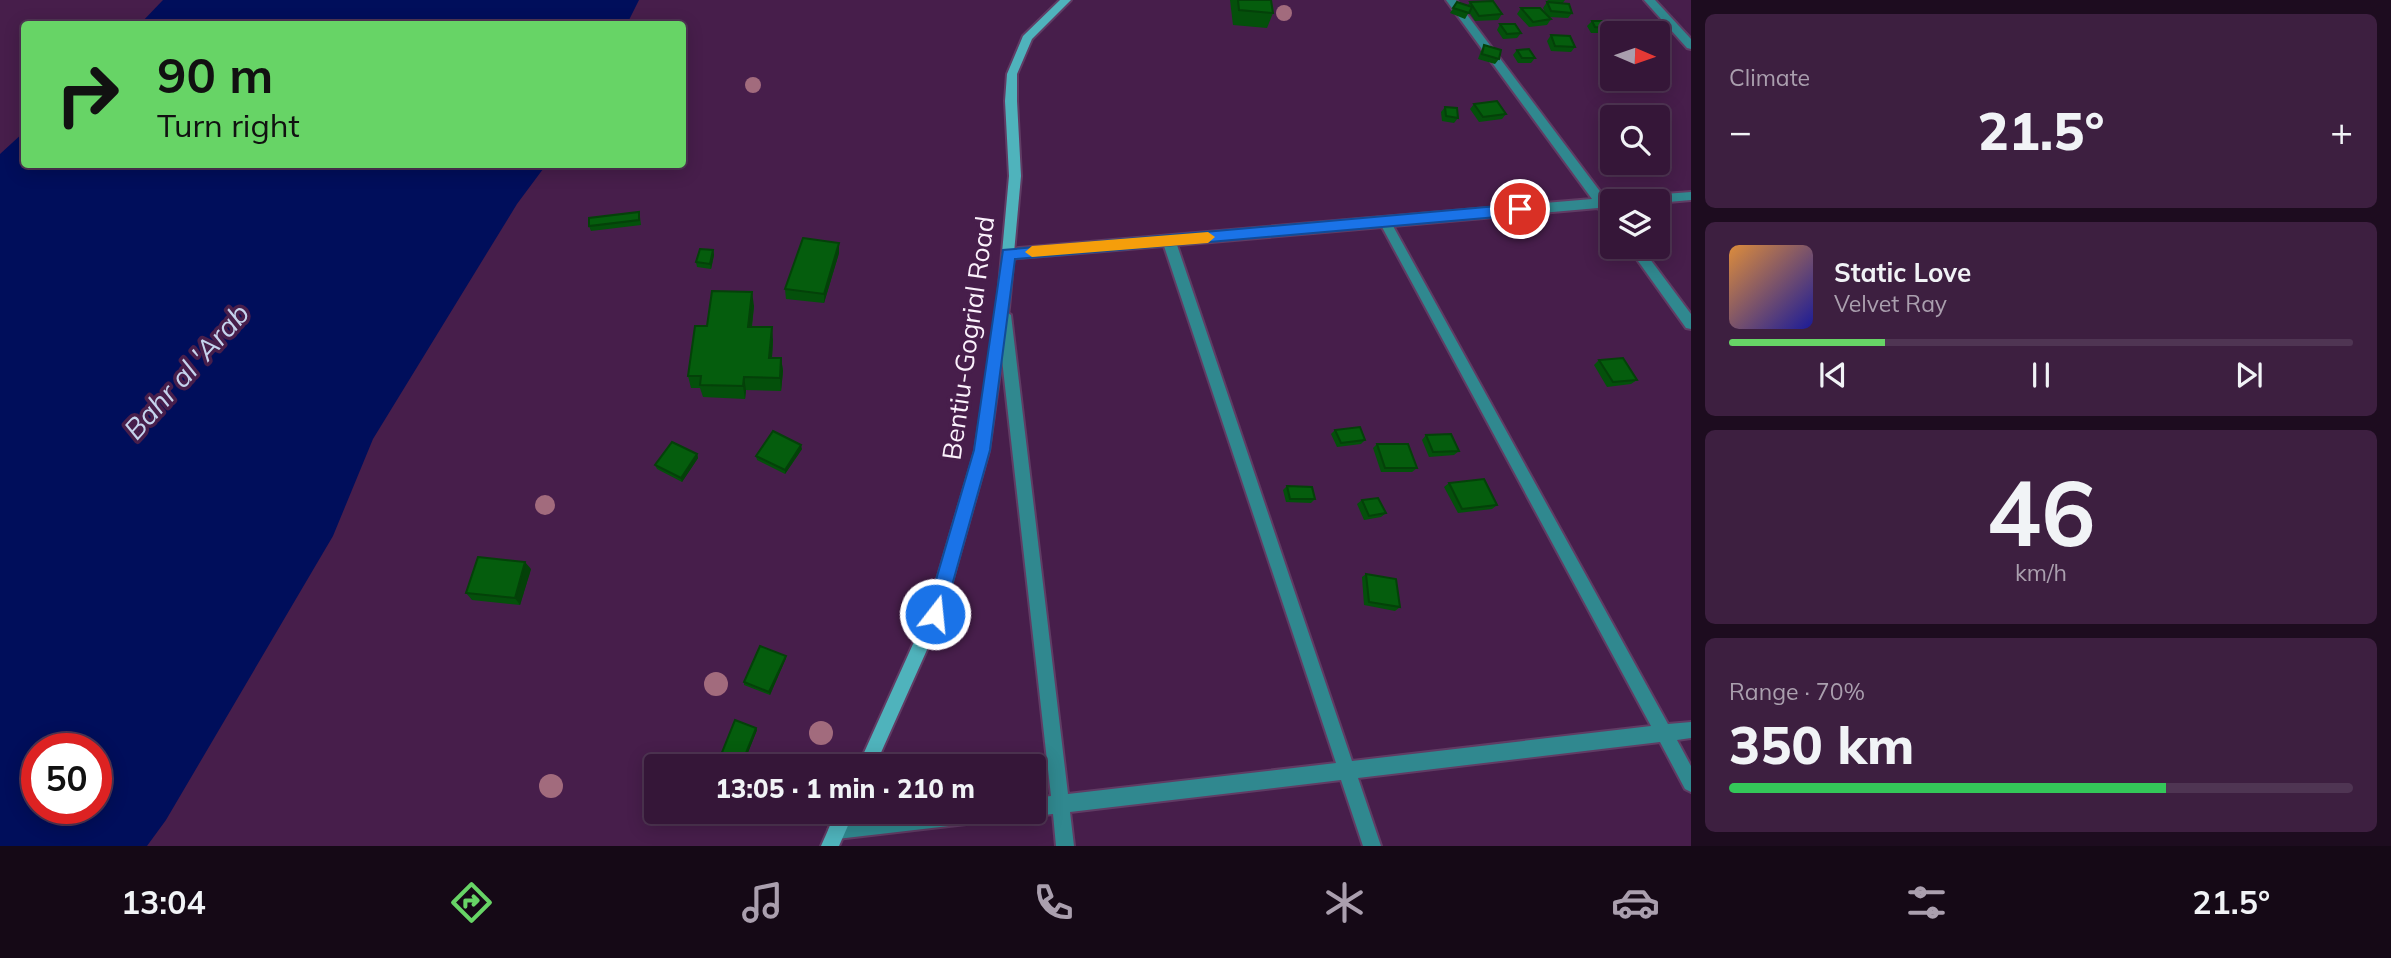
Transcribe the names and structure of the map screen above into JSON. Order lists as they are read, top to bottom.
{
  "streets": {
    "main road": ["Bentiu-Gogrial Road"]
  },
  "water": ["Bahr al 'Arab"],
  "north": "right",
  "page": {
    "tile": [
      "Climate",
      ["46", "km/h"],
      ["Range · 70%", "350 km"]
    ],
    "turn": ["90 m", "Turn right"],
    "heat": ["−", "21.5°", "+"],
    "song": ["Static Love", "Velvet Ray"],
    "limit": "50",
    "trip": "13:05 · 1 min · 210 m",
    "tabs": ["13:04", "21.5°"]
  }
}
